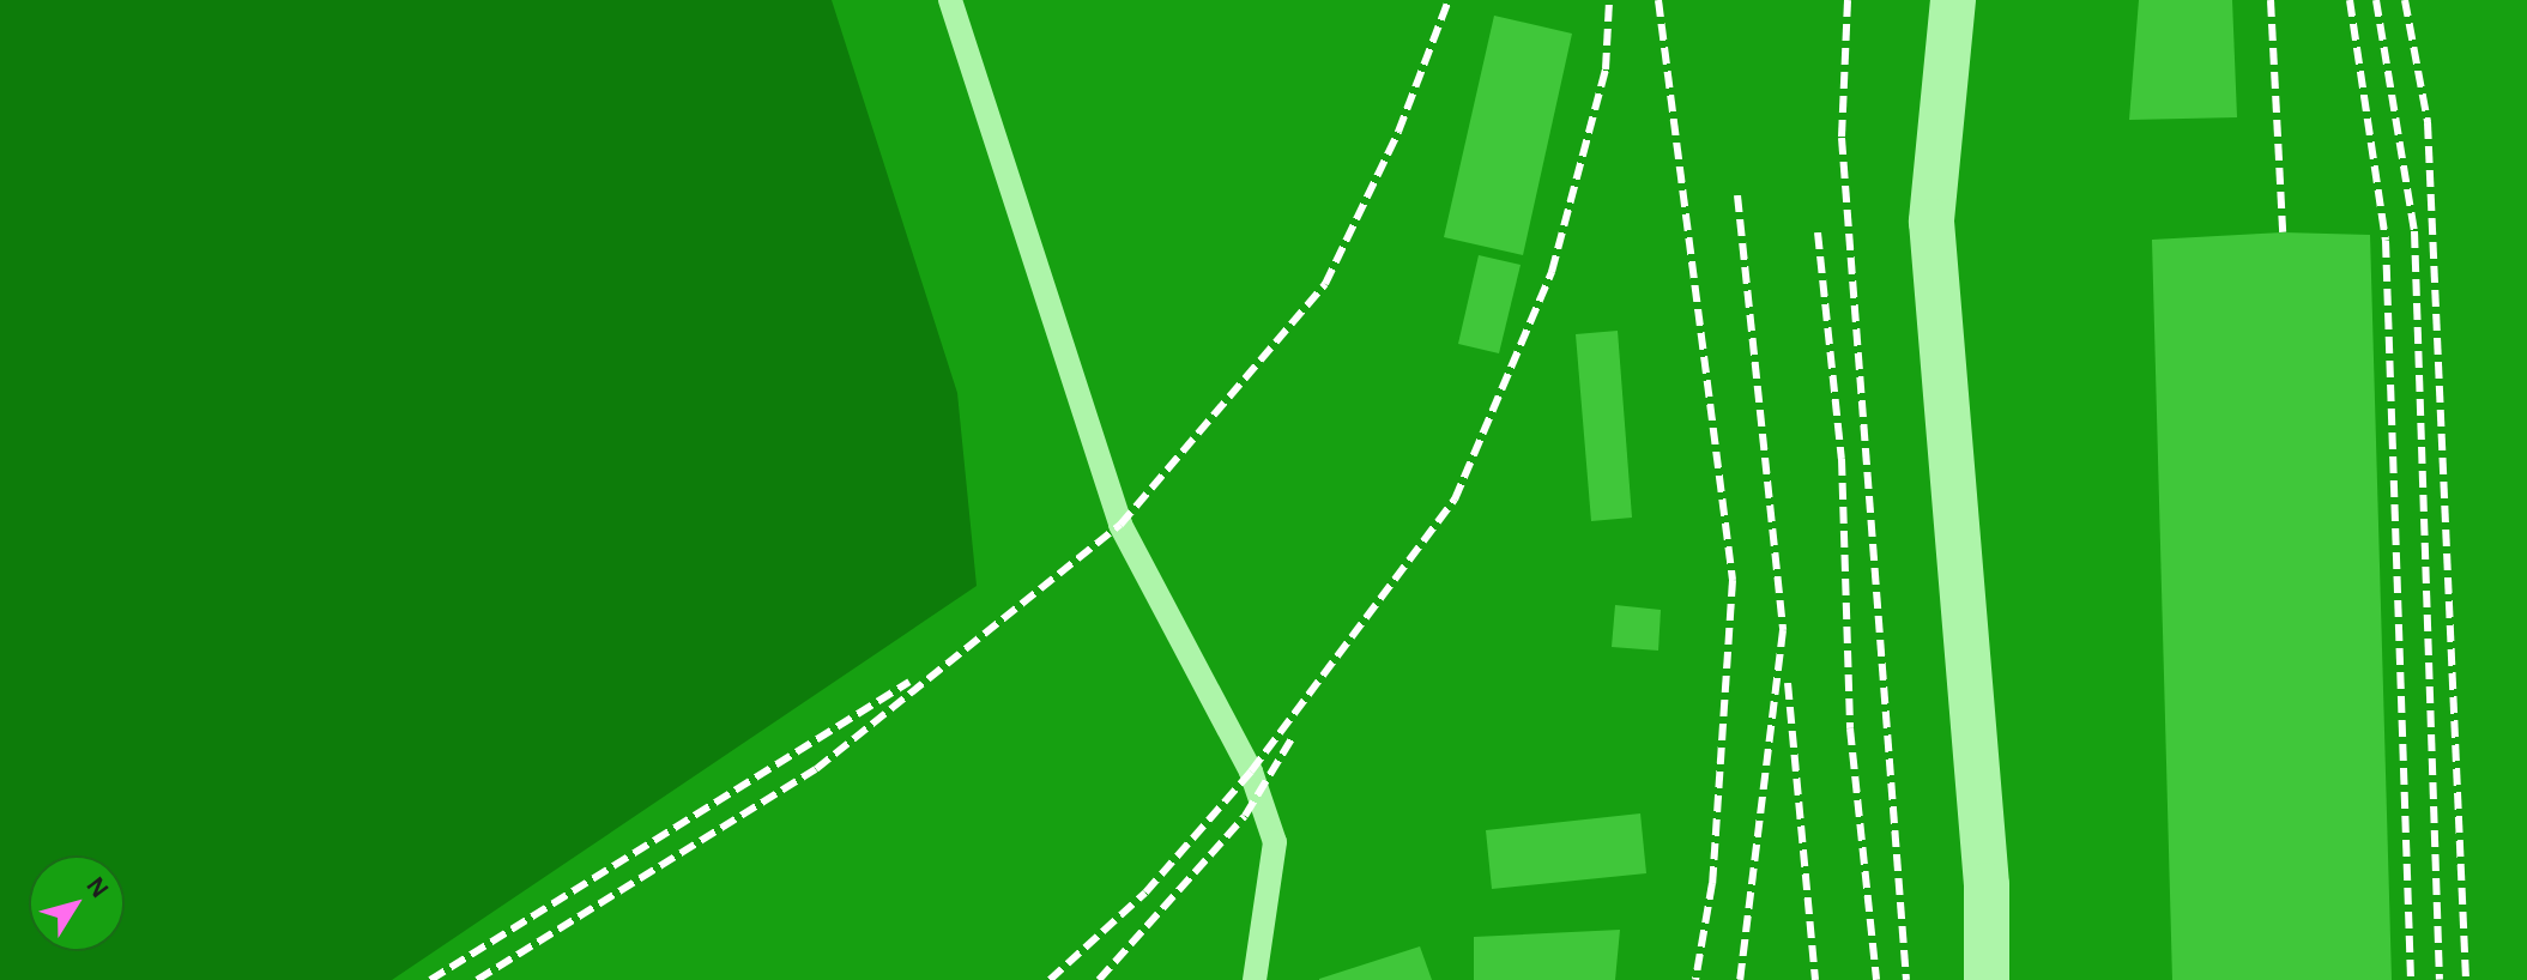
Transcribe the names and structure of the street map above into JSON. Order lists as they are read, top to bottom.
{
  "north": "top right"
}
